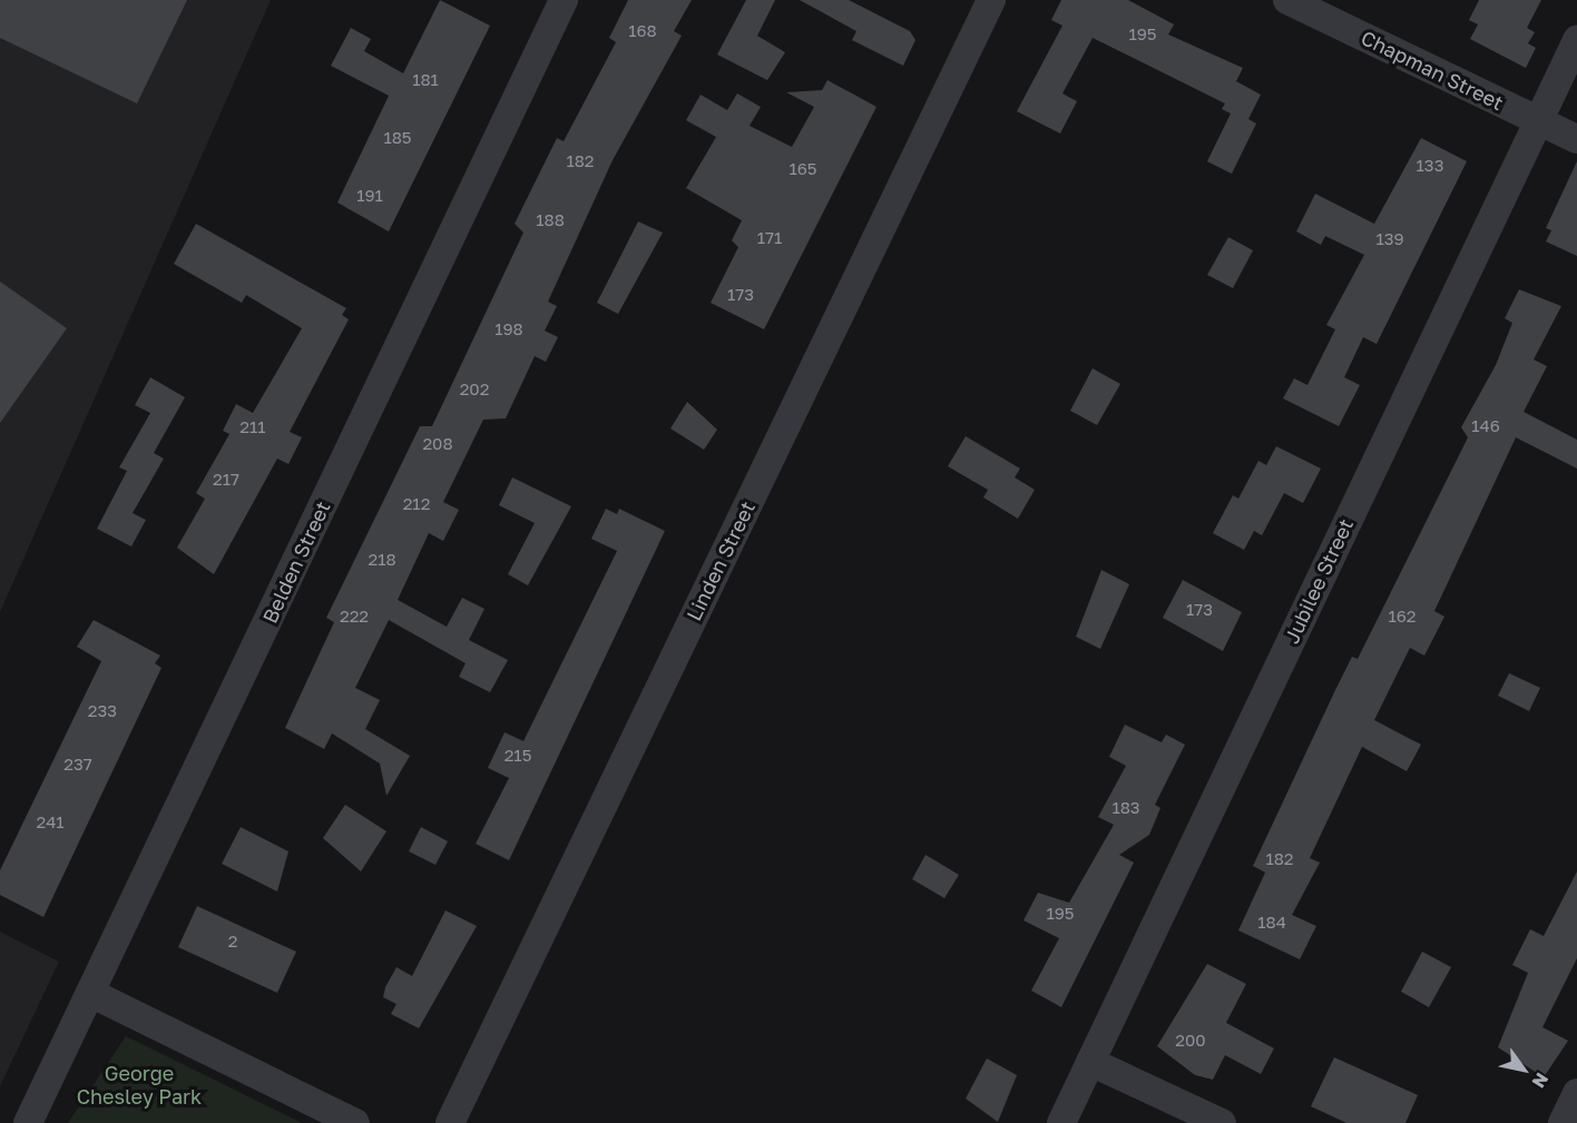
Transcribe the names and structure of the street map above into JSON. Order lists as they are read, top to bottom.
{
  "streets": {
    "street": [
      "Chapman Street",
      "Linden Street",
      "Belden Street",
      "Jubilee Street"
    ]
  },
  "crossings": [
    ["Chapman Street", "Jubilee Street"]
  ],
  "parks": ["George Chesley Park"],
  "house_numbers": [
    "168",
    "195",
    "181",
    "185",
    "182",
    "133",
    "165",
    "191",
    "188",
    "171",
    "139",
    "173",
    "198",
    "202",
    "146",
    "211",
    "208",
    "217",
    "212",
    "218",
    "173",
    "222",
    "162",
    "233",
    "215",
    "237",
    "183",
    "241",
    "182",
    "195",
    "184",
    "2",
    "200"
  ],
  "north": "bottom right"
}
